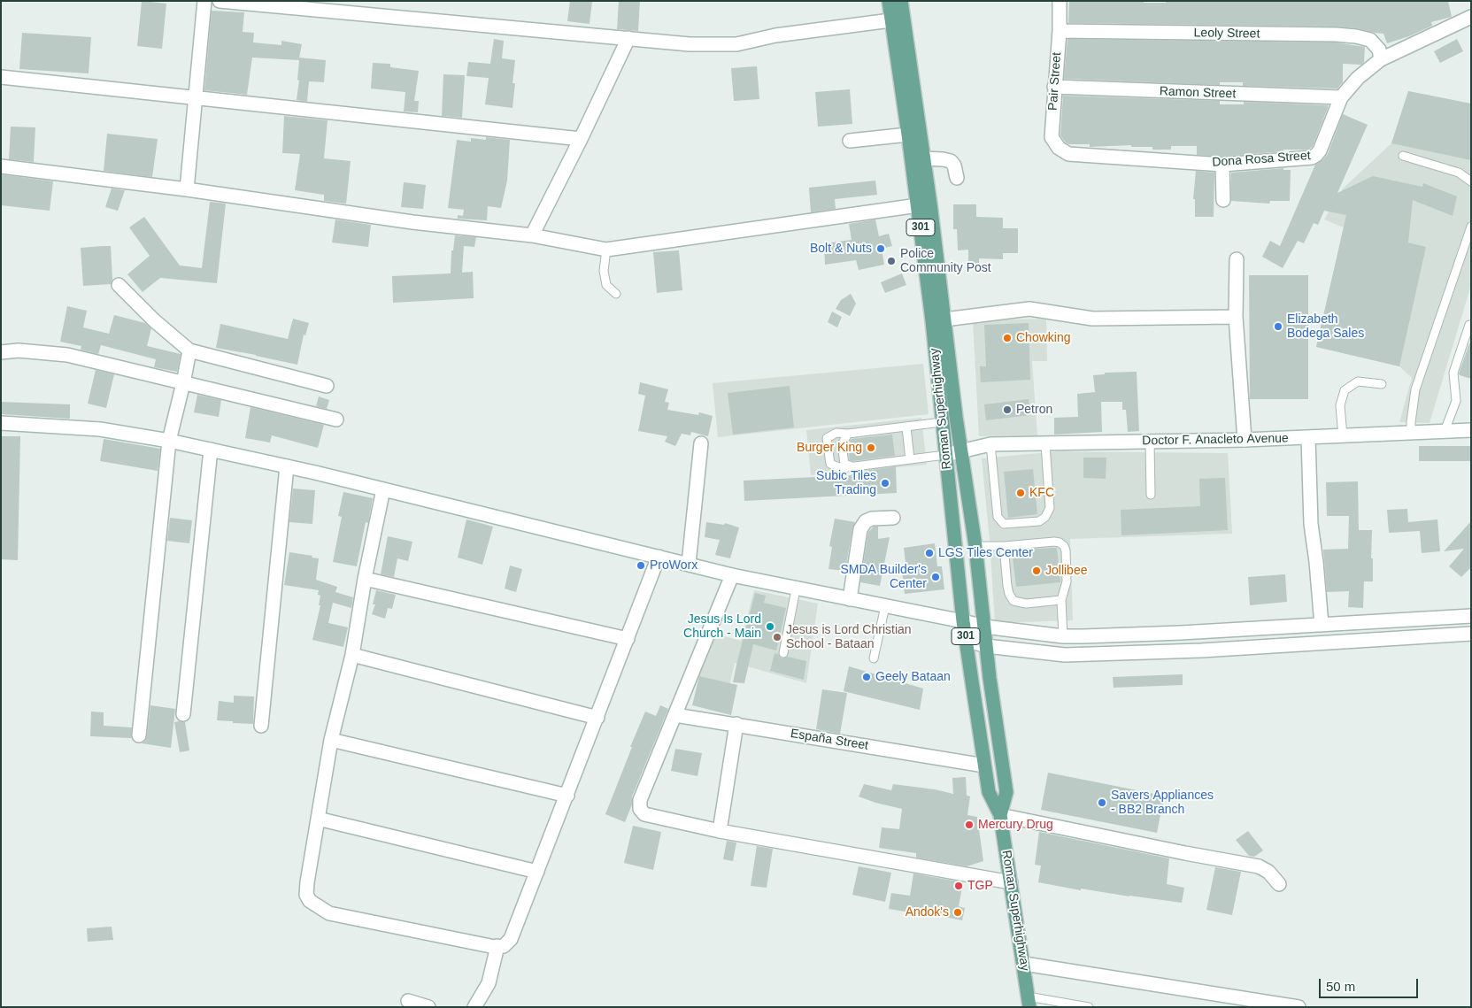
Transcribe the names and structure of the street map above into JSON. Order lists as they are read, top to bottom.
{
  "streets": {
    "main road": ["301", "Roman Superhighway"],
    "street": [
      "Leoly Street",
      "Pair Street",
      "Ramon Street",
      "Dona Rosa Street",
      "Doctor F. Anacleto Avenue",
      "España Street"
    ]
  },
  "crossings": [
    ["Leoly Street", "Pair Street"],
    ["Leoly Street", "Dona Rosa Street"],
    ["Pair Street", "Ramon Street"],
    ["Pair Street", "Dona Rosa Street"],
    ["Ramon Street", "Dona Rosa Street"],
    ["Roman Superhighway", "Doctor F. Anacleto Avenue"],
    ["Roman Superhighway", "España Street"]
  ],
  "places": [
    "Bolt & Nuts",
    "Police Community Post",
    "Elizabeth Bodega Sales",
    "Chowking",
    "Petron",
    "Burger King",
    "Subic Tiles Trading",
    "KFC",
    "LGS Tiles Center",
    "ProWorx",
    "Jollibee",
    "SMDA Builder's Center",
    "Jesus Is Lord Church - Main",
    "Jesus is Lord Christian School - Bataan",
    "Geely Bataan",
    "Savers Appliances - BB2 Branch",
    "Mercury Drug",
    "TGP",
    "Andok's"
  ],
  "scale_bar": "50 m"
}
